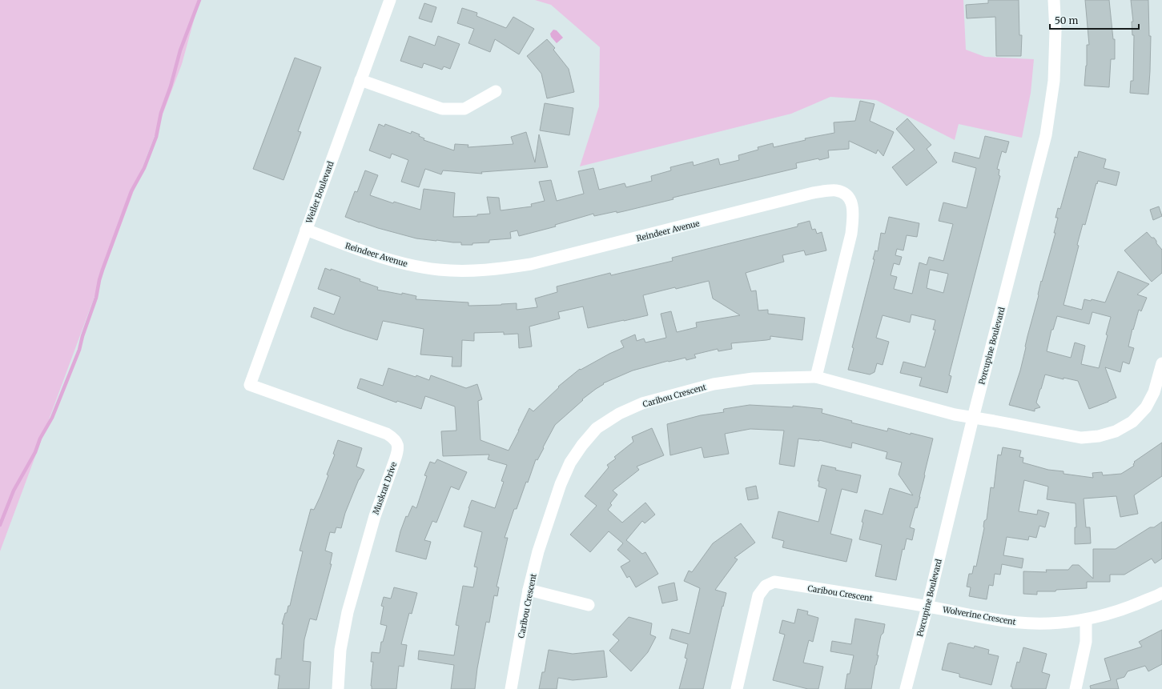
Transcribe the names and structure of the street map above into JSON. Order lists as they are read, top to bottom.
{
  "streets": {
    "street": [
      "Weiler Boulevard",
      "Reindeer Avenue",
      "Porcupine Boulevard",
      "Caribou Crescent",
      "Muskrat Drive",
      "Wolverine Crescent"
    ]
  },
  "crossings": [
    ["Weiler Boulevard", "Reindeer Avenue"],
    ["Weiler Boulevard", "Muskrat Drive"],
    ["Reindeer Avenue", "Caribou Crescent"],
    ["Porcupine Boulevard", "Caribou Crescent"],
    ["Porcupine Boulevard", "Wolverine Crescent"],
    ["Caribou Crescent", "Wolverine Crescent"]
  ],
  "scale_bar": "50 m"
}
